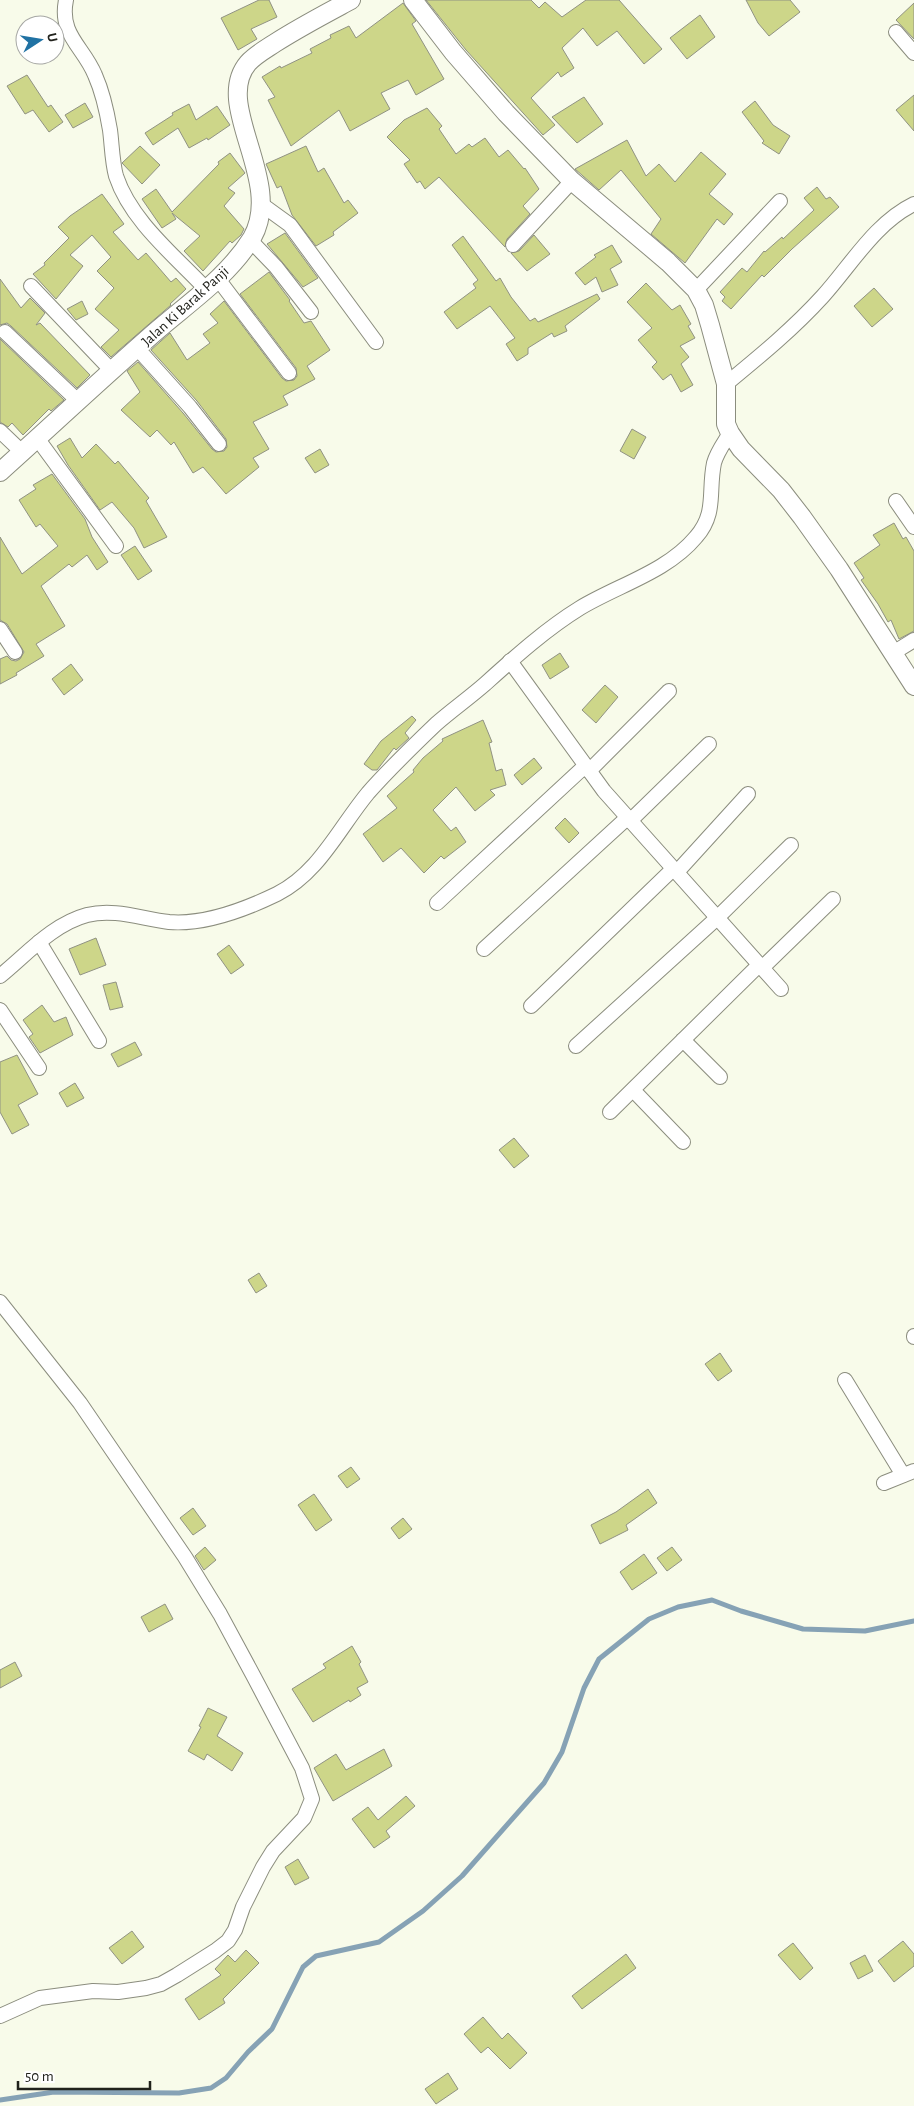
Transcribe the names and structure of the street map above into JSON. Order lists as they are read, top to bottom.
{
  "streets": {
    "street": ["Jalan Ki Barak Panji"]
  },
  "scale_bar": "50 m",
  "north": "right"
}
